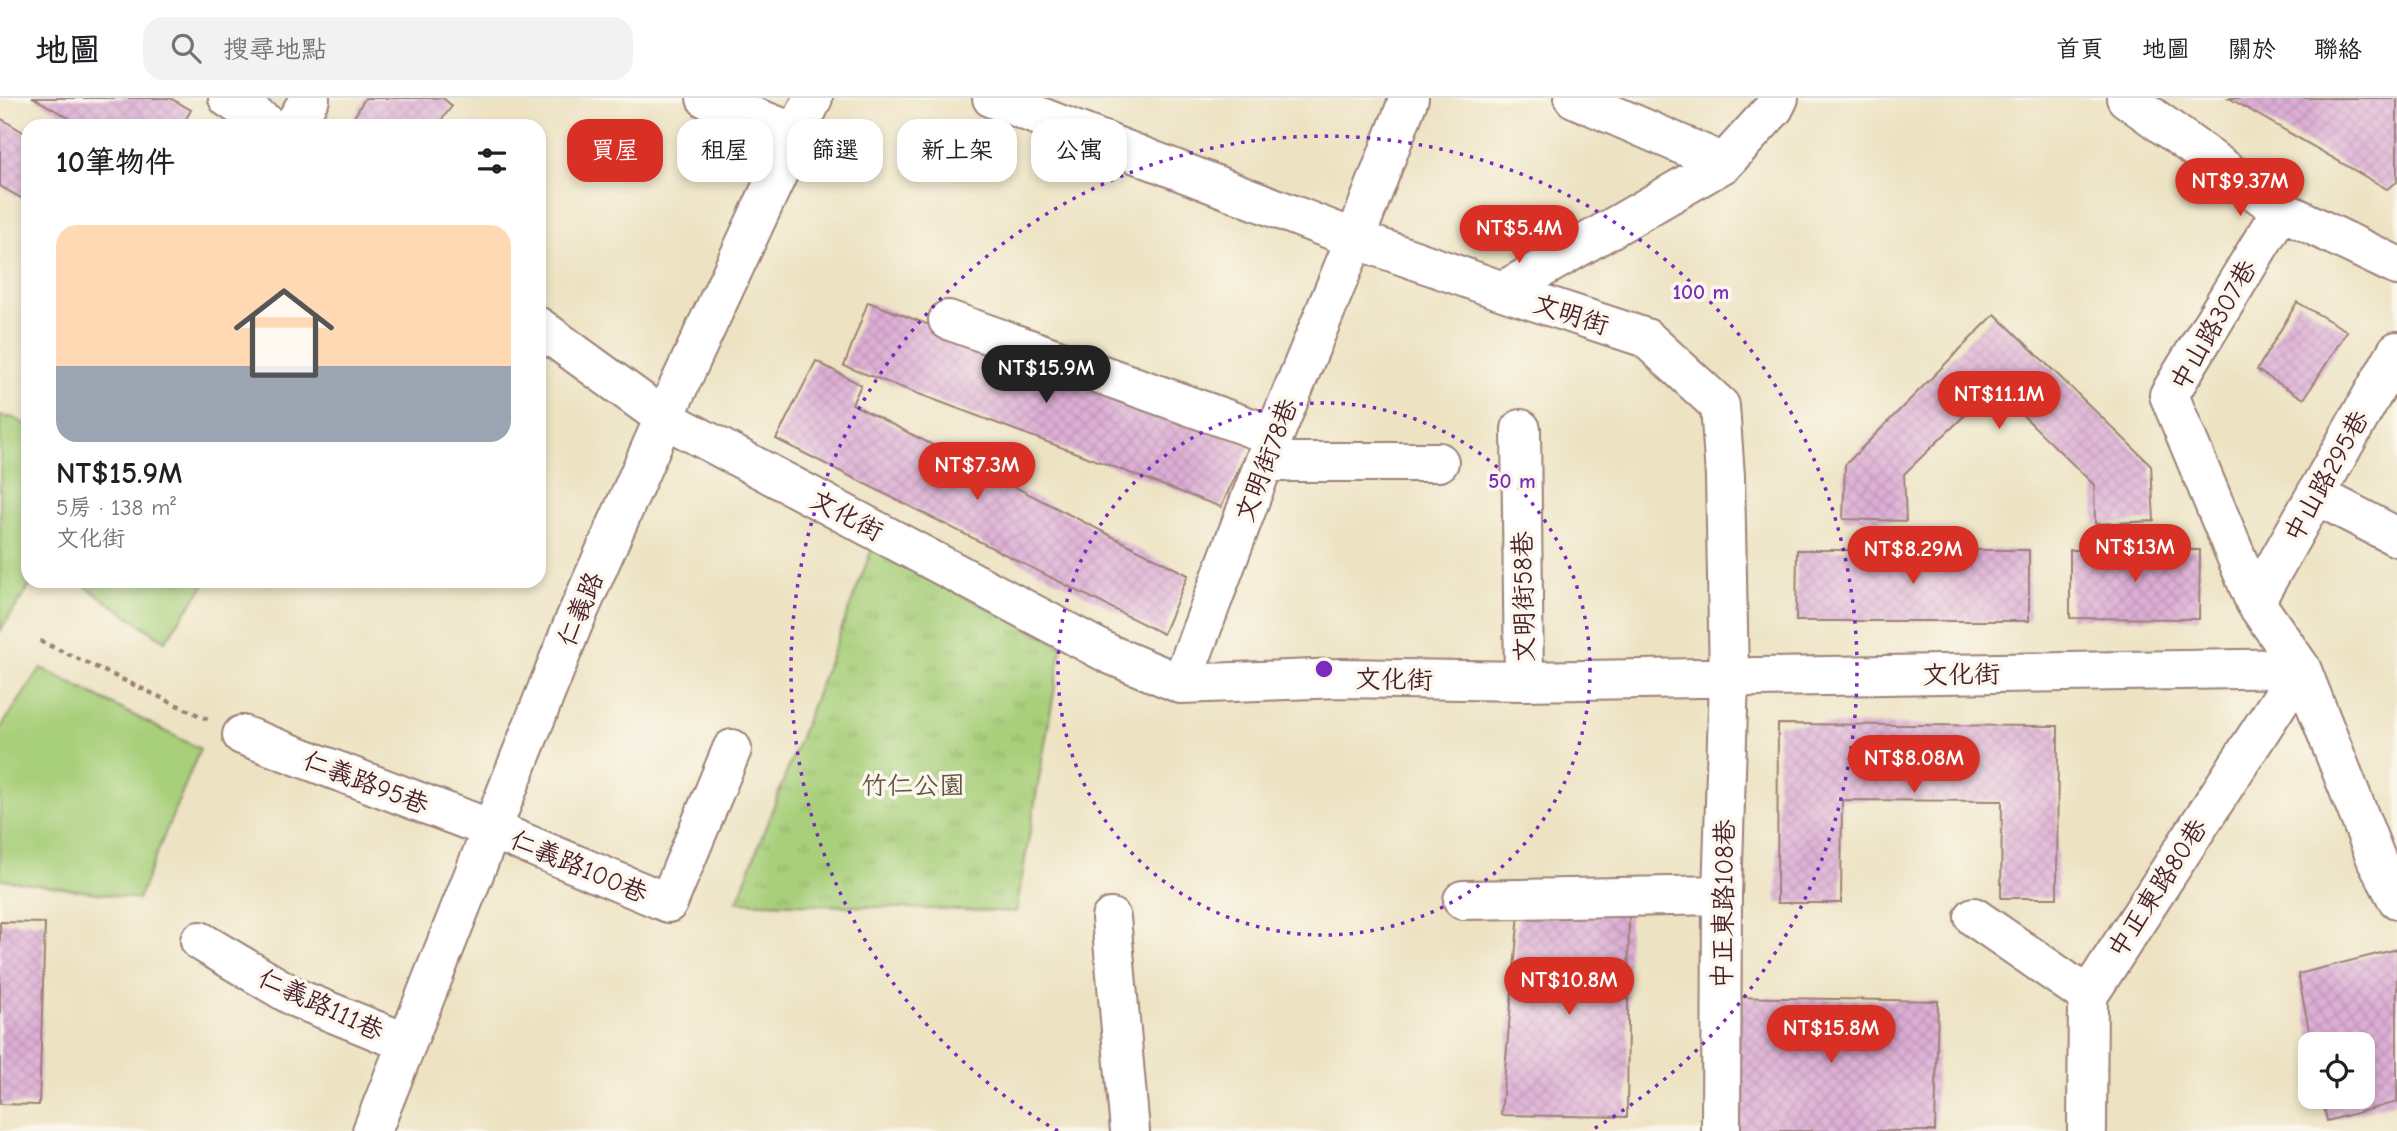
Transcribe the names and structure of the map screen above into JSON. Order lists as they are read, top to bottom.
{
  "streets": {
    "street": [
      "文明街",
      "中山路307巷",
      "文明街78巷",
      "中山路295巷",
      "文化街",
      "文明街58巷",
      "仁義路",
      "仁義路95巷",
      "仁義路100巷",
      "中正東路80巷",
      "中正東路108巷",
      "仁義路111巷"
    ]
  },
  "crossings": [
    ["文明街", "文明街78巷"],
    ["文明街", "文化街"],
    ["文明街", "中正東路108巷"],
    ["中山路307巷", "中山路295巷"],
    ["中山路307巷", "文化街"],
    ["中山路307巷", "中正東路80巷"],
    ["文明街78巷", "文化街"],
    ["文化街", "文明街58巷"],
    ["文化街", "仁義路"],
    ["文化街", "中正東路80巷"],
    ["文化街", "中正東路108巷"],
    ["仁義路", "仁義路95巷"],
    ["仁義路", "仁義路100巷"],
    ["仁義路", "仁義路111巷"],
    ["仁義路95巷", "仁義路100巷"]
  ],
  "parks": ["竹仁公園"],
  "page": {
    "header": "地圖",
    "search": "搜尋地點",
    "nav": [
      "首頁",
      "地圖",
      "關於",
      "聯絡"
    ],
    "chip": [
      "買屋",
      "租屋",
      "篩選",
      "新上架",
      "公寓"
    ],
    "heading": "10筆物件",
    "price": [
      "NT$9.37M",
      "NT$5.4M",
      "NT$15.9M",
      "NT$11.1M",
      "NT$7.3M",
      "NT$13M",
      "NT$8.29M",
      "NT$8.08M",
      "NT$10.8M",
      "NT$15.8M"
    ],
    "list": [
      {
        "name": "NT$15.9M",
        "note": "5房 · 138 m² · 文化街"
      }
    ]
  },
  "rings": ["100 m", "50 m"]
}
